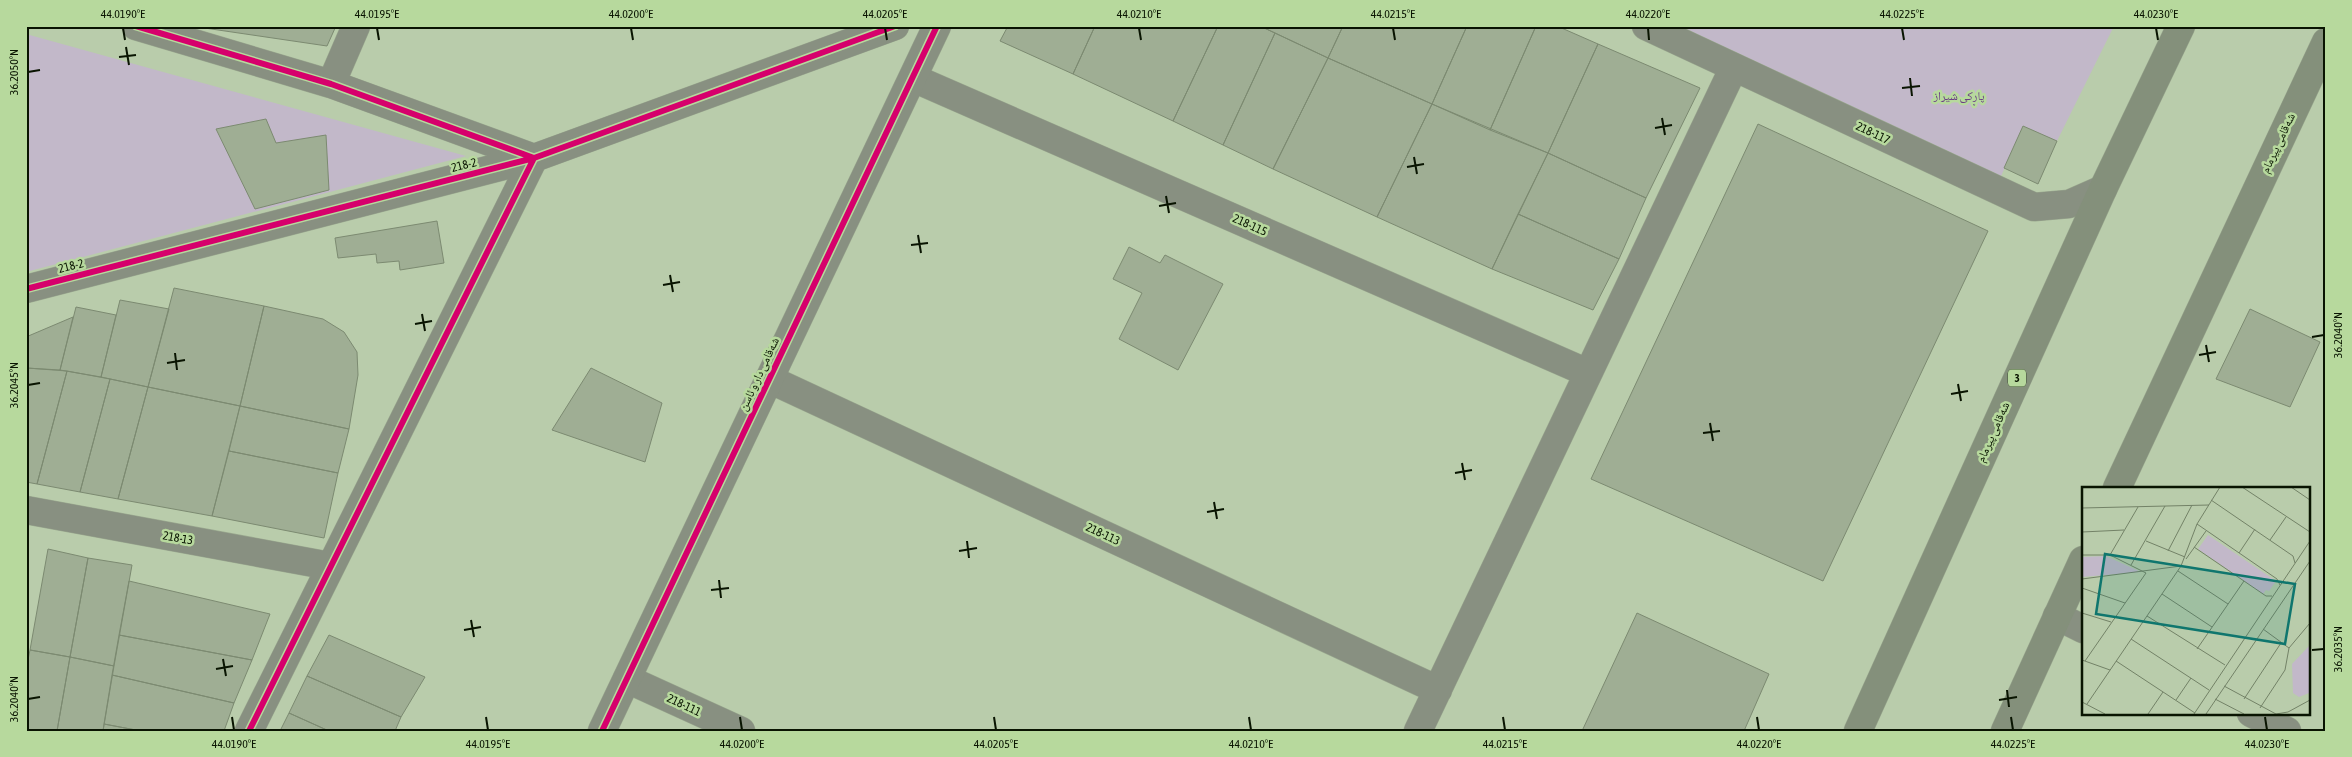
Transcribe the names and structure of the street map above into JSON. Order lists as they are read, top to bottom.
{
  "streets": {
    "highway": ["شەقامی پیرمام", "3"],
    "street": [
      "218-117",
      "218-2",
      "218-115",
      "شەقامی دار و ئاسن",
      "218-113",
      "218-13",
      "218-111"
    ]
  },
  "crossings": [
    ["218-117", "شەقامی پیرمام"],
    ["218-115", "شەقامی دار و ئاسن"],
    ["شەقامی دار و ئاسن", "218-113"],
    ["شەقامی دار و ئاسن", "218-111"]
  ],
  "parks": ["پاڕکی شیراز"],
  "coordinates": [
    "44.0190°E",
    "44.0195°E",
    "44.0200°E",
    "44.0205°E",
    "44.0210°E",
    "44.0215°E",
    "44.0220°E",
    "44.0225°E",
    "44.0230°E",
    "36.2050°N",
    "36.2040°N",
    "36.2045°N",
    "36.2035°N"
  ]
}
